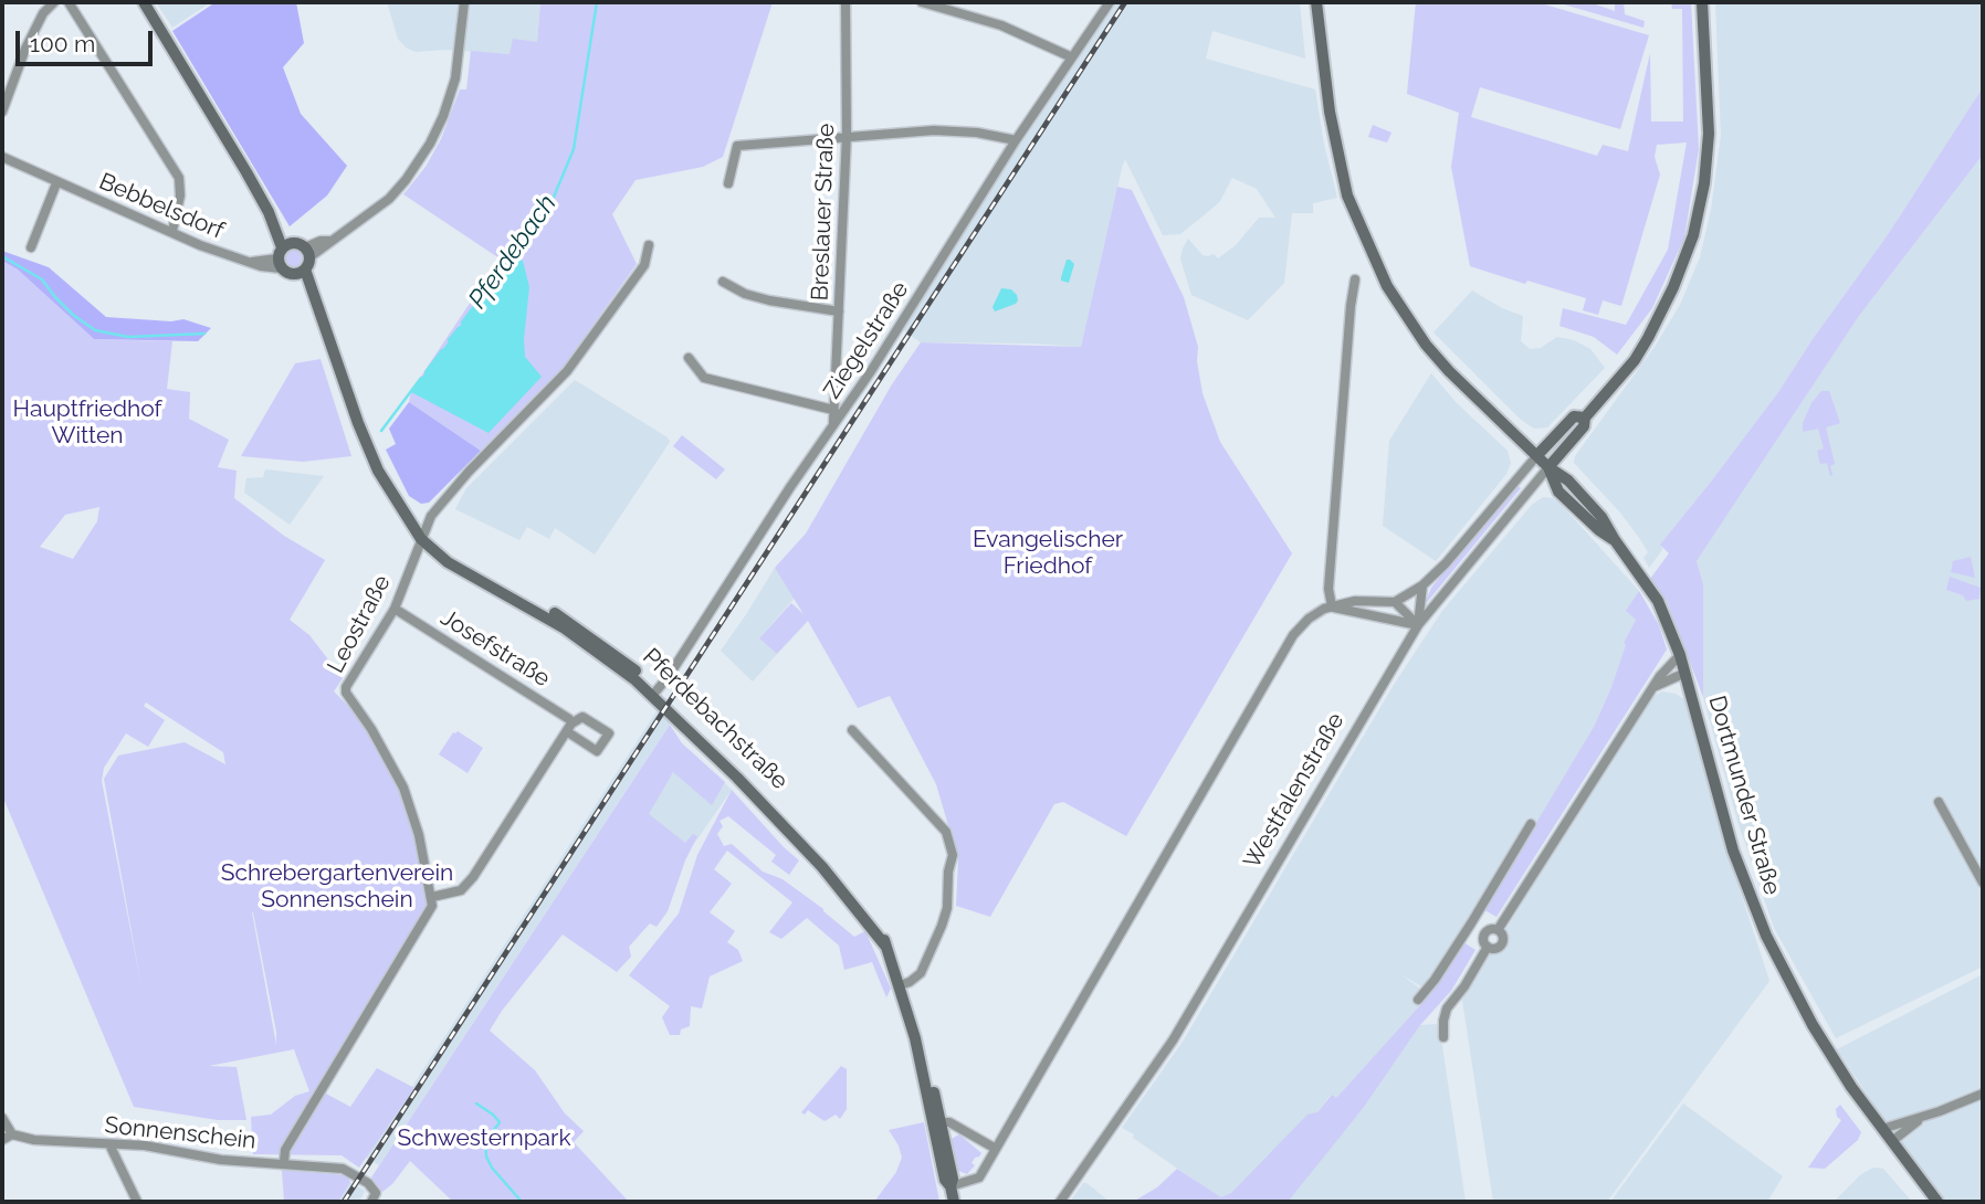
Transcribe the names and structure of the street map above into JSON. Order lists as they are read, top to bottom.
{
  "streets": {
    "main road": ["Pferdebachstraße", "Westfalenstraße", "Dortmunder Straße"],
    "street": [
      "Bebbelsdorf",
      "Breslauer Straße",
      "Ziegelstraße",
      "Leostraße",
      "Josefstraße",
      "Sonnenschein"
    ]
  },
  "crossings": [
    ["Breslauer Straße", "Ziegelstraße"],
    ["Ziegelstraße", "Pferdebachstraße"],
    ["Leostraße", "Josefstraße"],
    ["Leostraße", "Pferdebachstraße"],
    ["Westfalenstraße", "Dortmunder Straße"]
  ],
  "water": ["Pferdebach"],
  "parks": [
    "Hauptfriedhof Witten",
    "Evangelischer Friedhof",
    "Schrebergartenverein Sonnenschein",
    "Schwesternpark"
  ],
  "scale_bar": "100 m"
}
